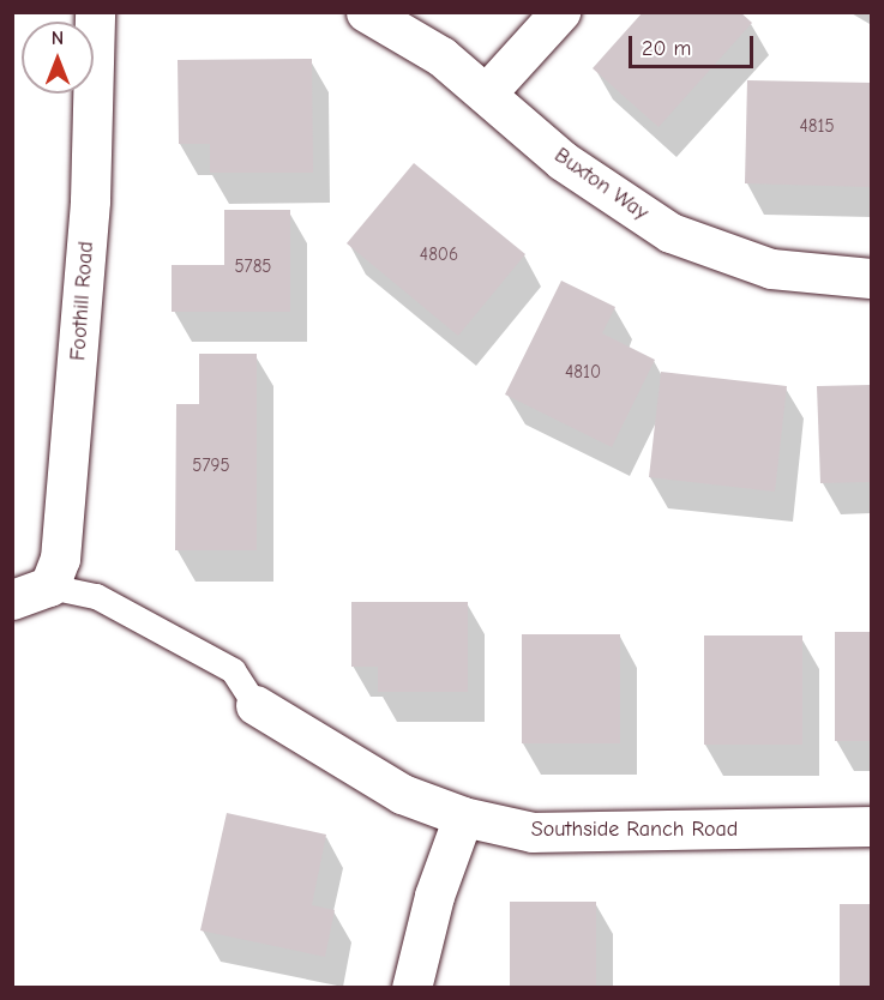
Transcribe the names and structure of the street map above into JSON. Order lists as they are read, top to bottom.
{
  "streets": {
    "street": ["Buxton Way", "Foothill Road", "Southside Ranch Road"]
  },
  "house_numbers": [
    "4815",
    "4806",
    "5785",
    "4810",
    "5795"
  ],
  "scale_bar": "20 m",
  "north": "top"
}
